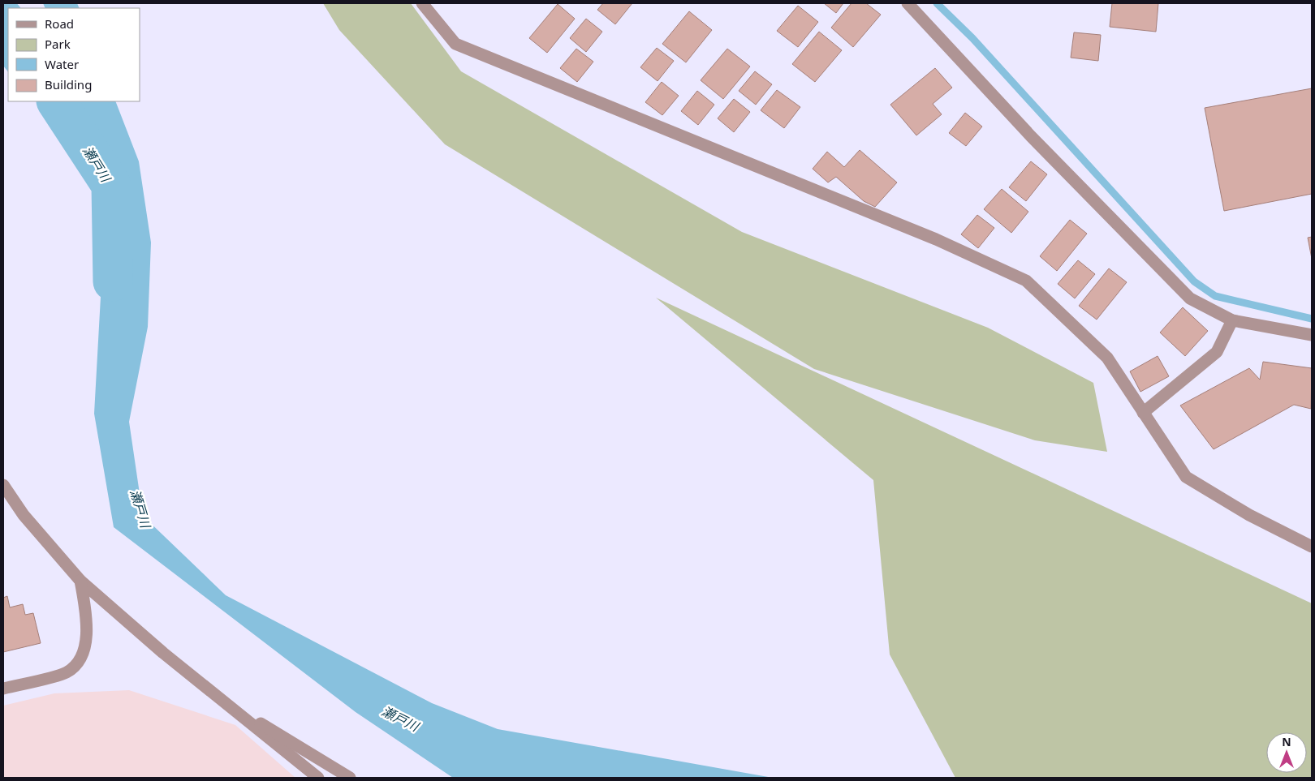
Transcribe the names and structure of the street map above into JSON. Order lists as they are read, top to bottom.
{
  "water": ["瀬戸川"],
  "legend": [
    "Road",
    "Park",
    "Water",
    "Building"
  ],
  "north": "top"
}
